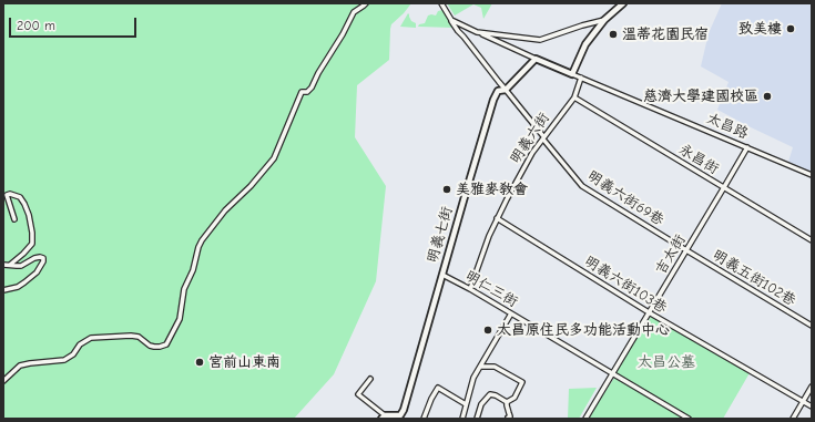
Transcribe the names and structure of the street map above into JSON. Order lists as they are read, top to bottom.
{
  "streets": {
    "street": [
      "太昌路",
      "明義六街",
      "永昌街",
      "明義六街69巷",
      "明義七街",
      "吉太街",
      "明義五街102巷",
      "明義六街103巷",
      "明仁三街"
    ]
  },
  "crossings": [
    ["太昌路", "明義六街"],
    ["太昌路", "明義七街"],
    ["太昌路", "吉太街"],
    ["明義六街", "永昌街"],
    ["明義六街", "明義六街69巷"],
    ["明義六街", "明義六街103巷"],
    ["明義六街", "明仁三街"],
    ["永昌街", "吉太街"],
    ["明義六街69巷", "明義七街"],
    ["明義六街69巷", "吉太街"],
    ["明義六街69巷", "明義五街102巷"],
    ["明義七街", "明仁三街"],
    ["吉太街", "明義五街102巷"],
    ["吉太街", "明義六街103巷"],
    ["吉太街", "明仁三街"]
  ],
  "parks": ["太昌公墓"],
  "places": [
    "致美樓",
    "溫蒂花園民宿",
    "慈濟大學建國校區",
    "美雅麥教會",
    "太昌原住民多功能活動中心",
    "宮前山東南"
  ],
  "scale_bar": "200 m"
}
